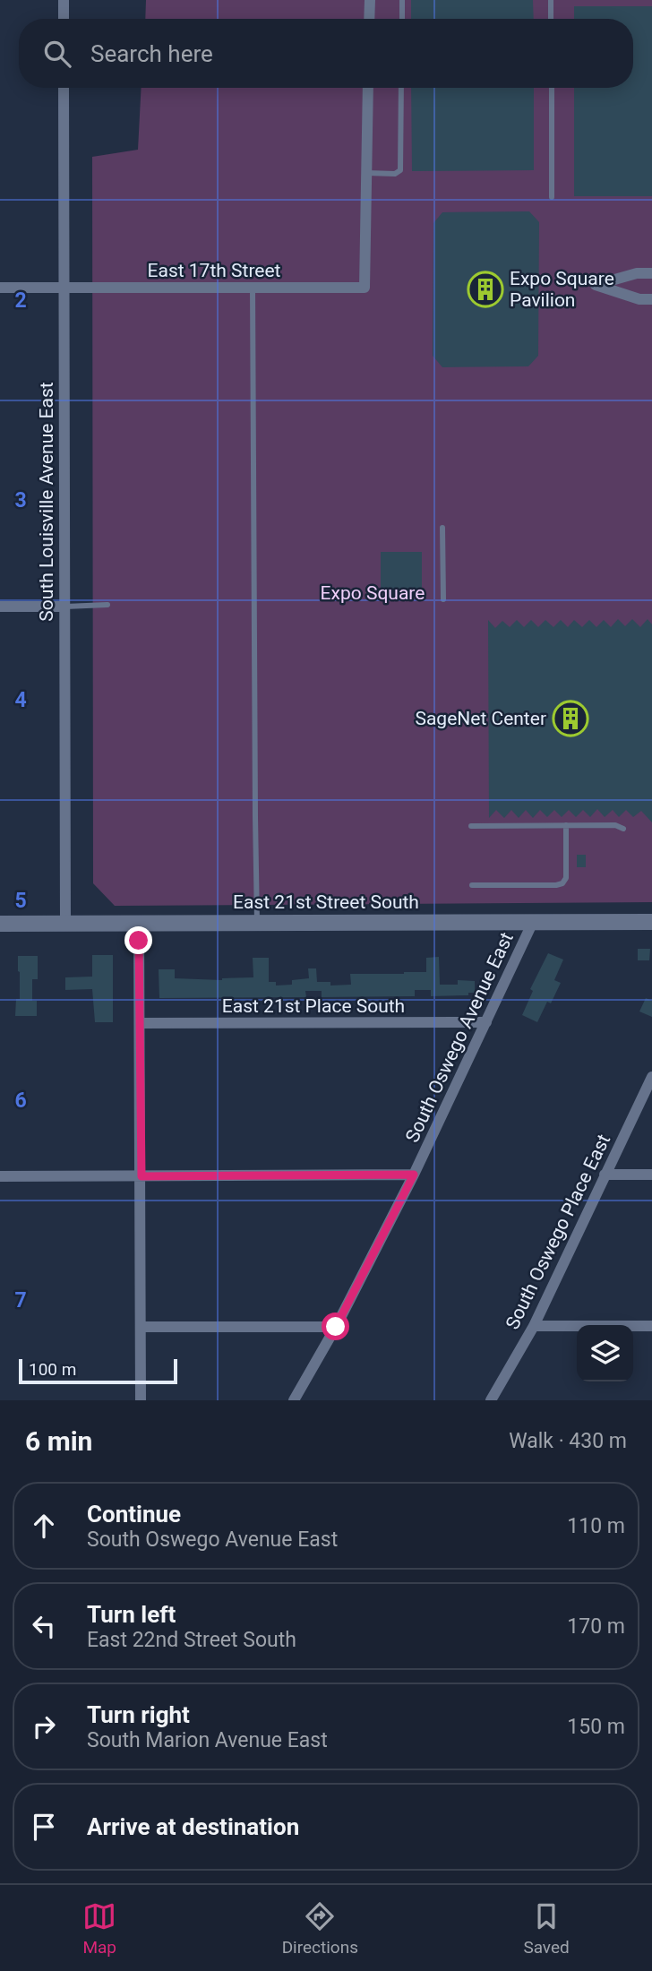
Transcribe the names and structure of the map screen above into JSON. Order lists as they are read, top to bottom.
{
  "streets": {
    "main road": ["East 21st Street South"],
    "street": [
      "East 17th Street",
      "South Louisville Avenue East",
      "East 21st Place South",
      "South Oswego Avenue East",
      "South Oswego Place East"
    ]
  },
  "crossings": [
    ["East 17th Street", "South Louisville Avenue East"],
    ["South Louisville Avenue East", "East 21st Street South"],
    ["East 21st Street South", "South Oswego Avenue East"],
    ["East 21st Place South", "South Oswego Avenue East"]
  ],
  "parks": ["Expo Square"],
  "places": {
    "building": ["Expo Square Pavilion", "SageNet Center"]
  },
  "scale_bar": "100 m",
  "page": {
    "search": "Search here",
    "scale": "100 m",
    "heading": ["6 min", "Walk · 430 m"],
    "list": [
      ["Continue", "South Oswego Avenue East", "110 m"],
      ["Turn left", "East 22nd Street South", "170 m"],
      ["Turn right", "South Marion Avenue East", "150 m"],
      "Arrive at destination"
    ],
    "nav": ["Map", "Directions", "Saved"]
  },
  "grid": {
    "rows": [
      "2",
      "3",
      "4",
      "5",
      "6",
      "7"
    ]
  }
}
